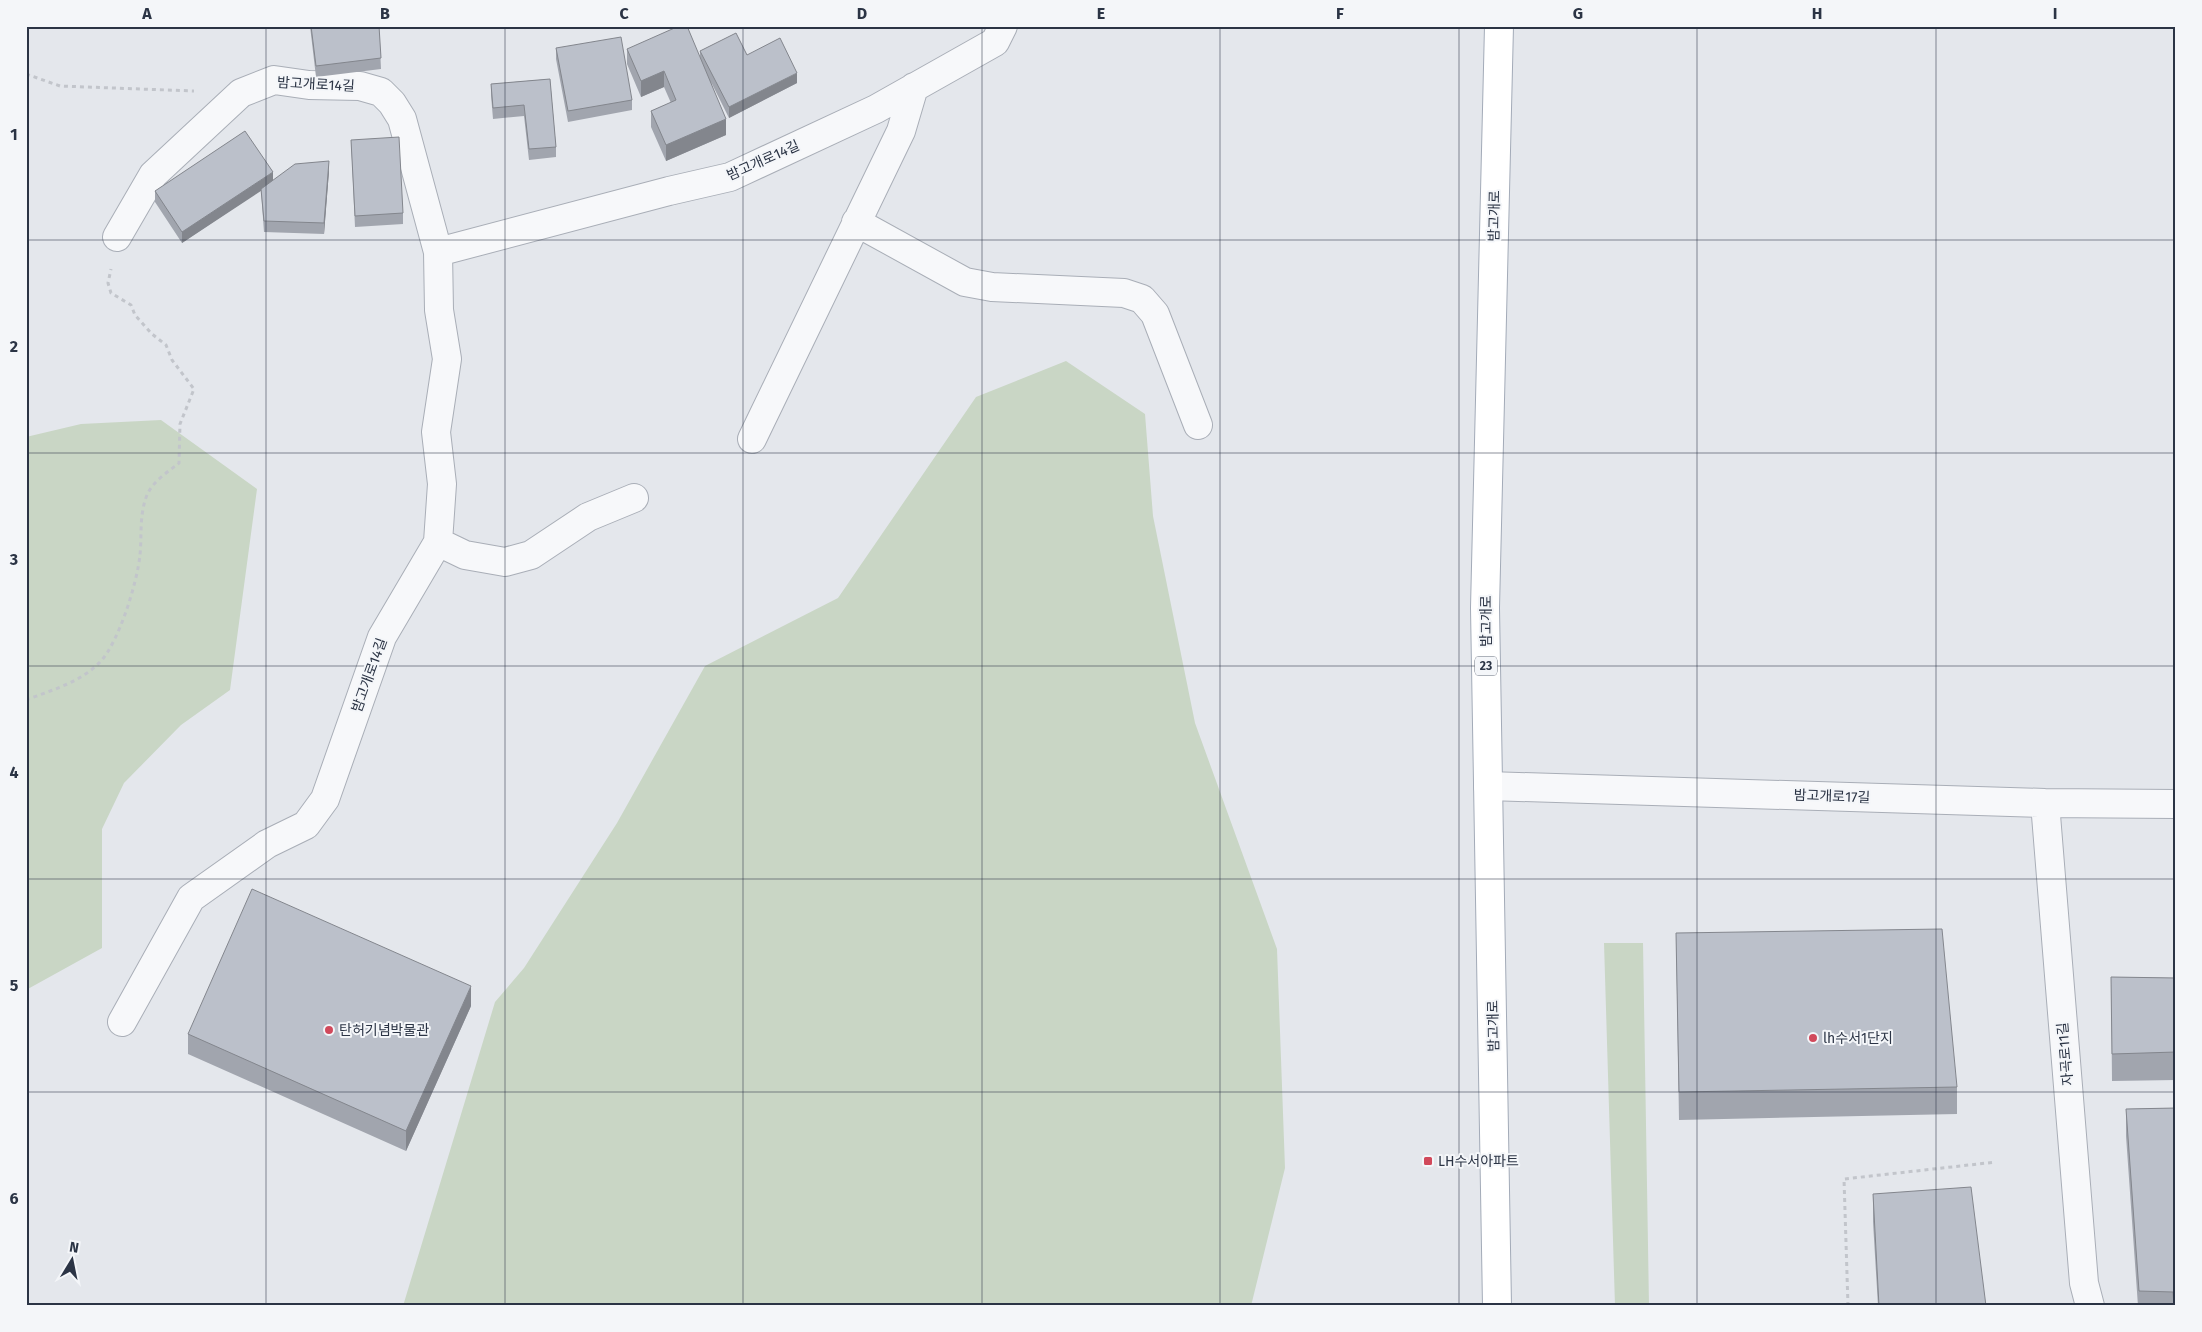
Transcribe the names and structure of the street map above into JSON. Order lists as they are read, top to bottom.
{
  "streets": {
    "main road": ["밤고개로", "23"],
    "street": ["밤고개로14길", "밤고개로17길", "자곡로11길"]
  },
  "crossings": [
    ["밤고개로", "밤고개로17길"],
    ["밤고개로17길", "자곡로11길"]
  ],
  "places": {
    "other": ["탄허기념박물관", "lh수서1단지"],
    "transit": ["LH수서아파트"]
  },
  "north": "top",
  "grid": {
    "columns": [
      "A",
      "B",
      "C",
      "D",
      "E",
      "F",
      "G",
      "H",
      "I"
    ],
    "rows": [
      "1",
      "2",
      "3",
      "4",
      "5",
      "6"
    ]
  }
}
